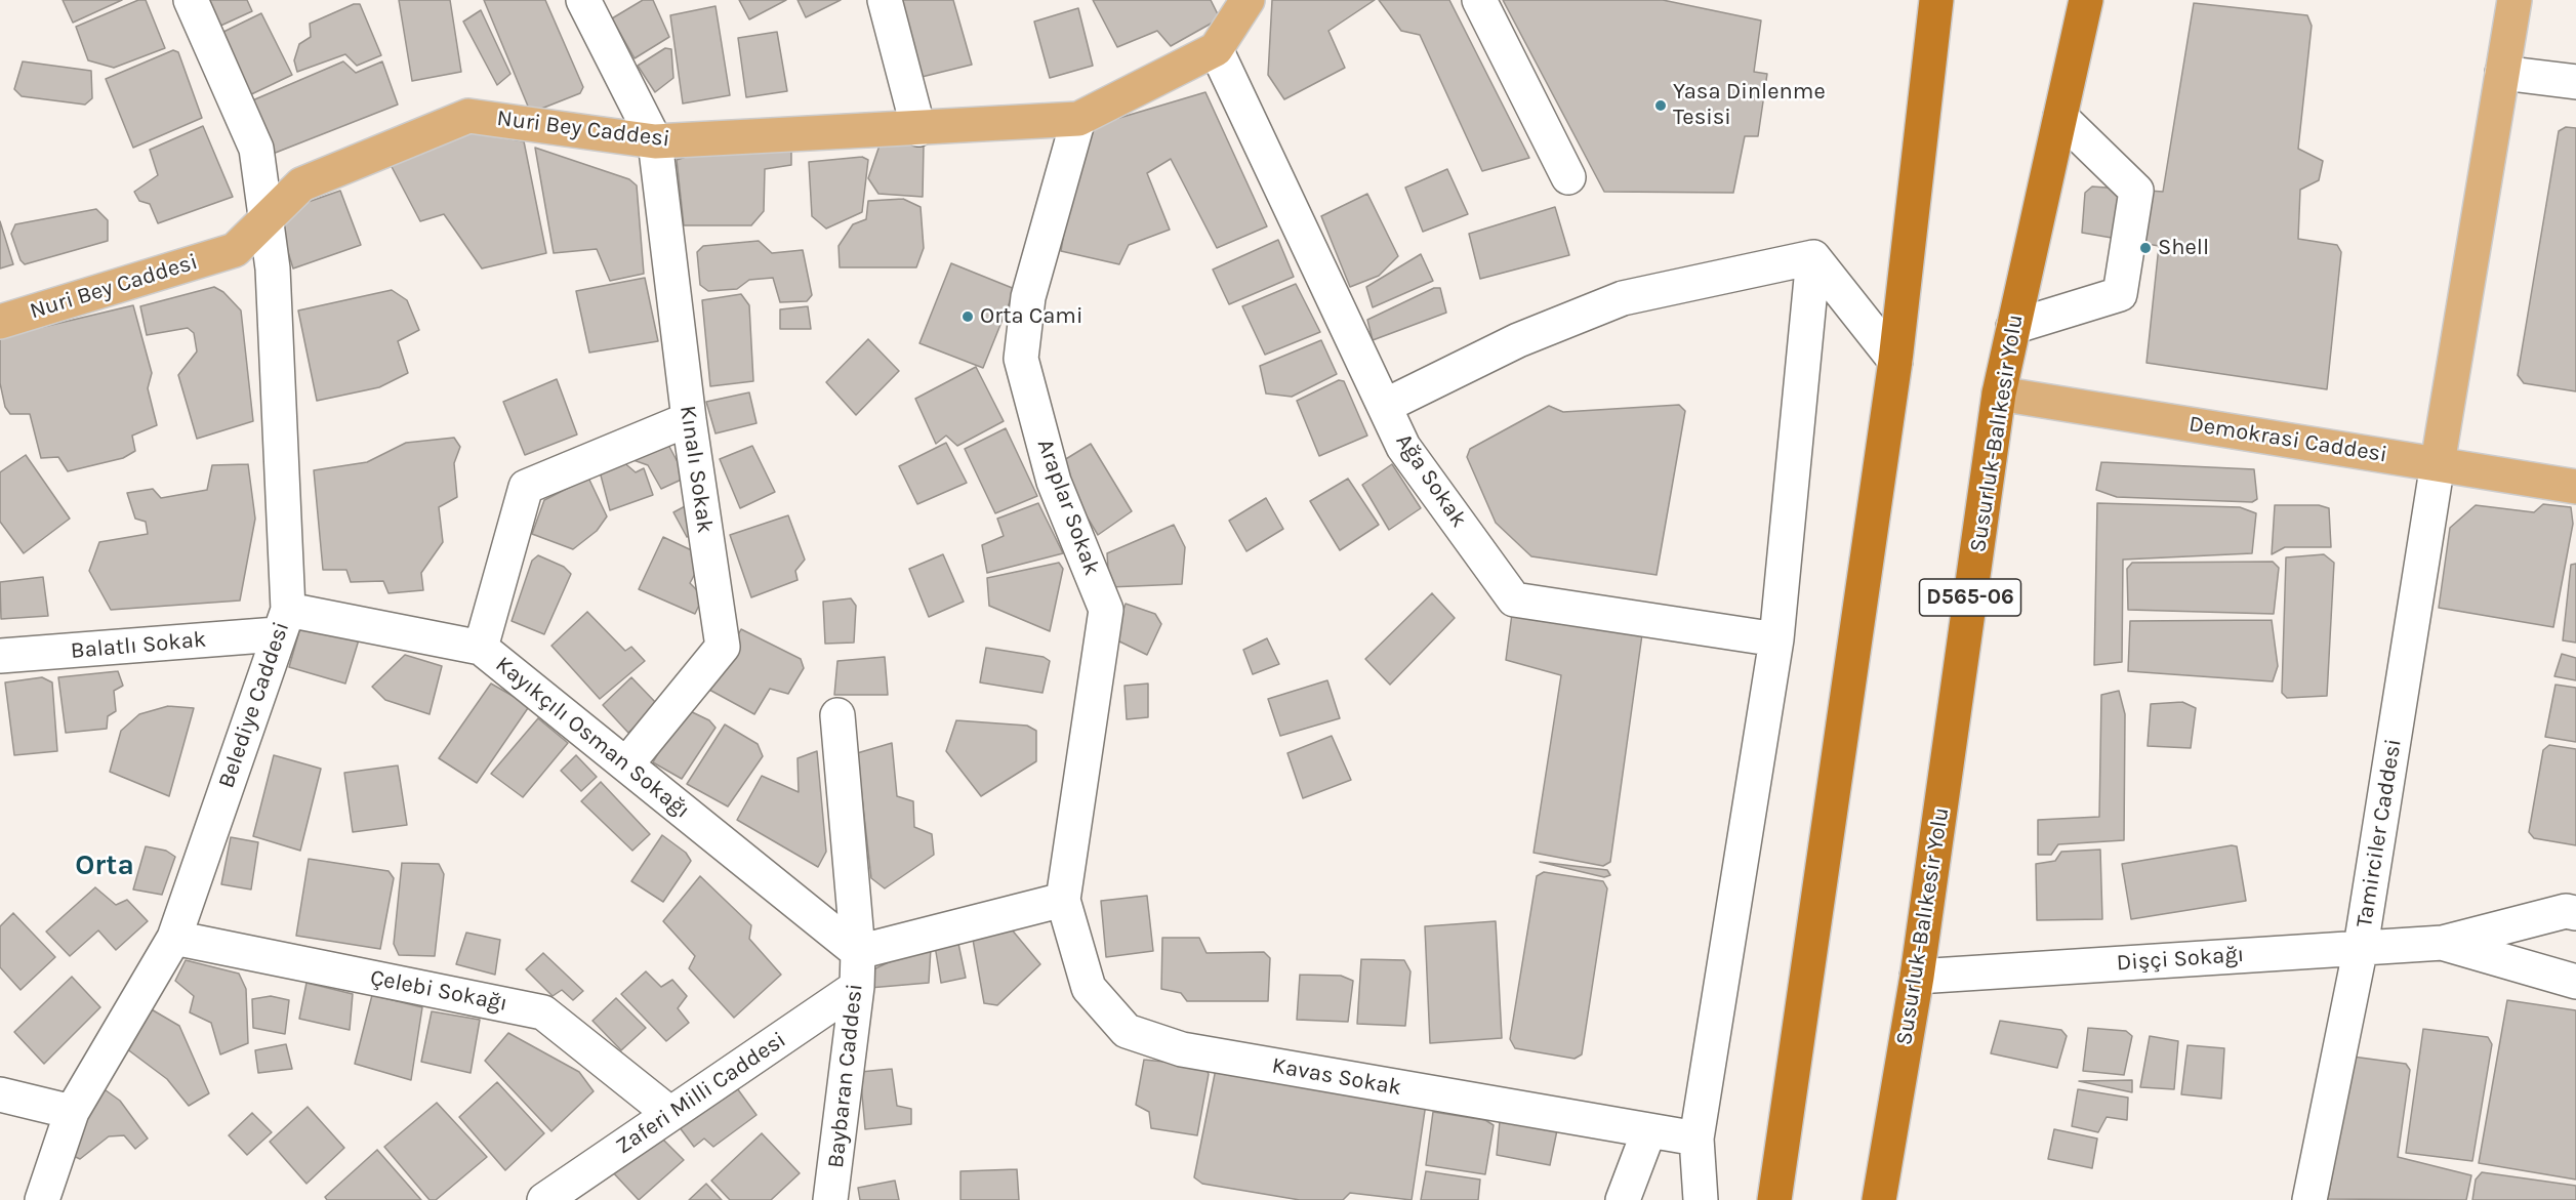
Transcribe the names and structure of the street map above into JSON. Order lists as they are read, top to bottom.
{
  "streets": {
    "highway": ["Susurluk-Balıkesir Yolu", "D565-06"],
    "main road": ["Nuri Bey Caddesi", "Demokrasi Caddesi"],
    "street": [
      "Kınalı Sokak",
      "Ağa Sokak",
      "Araplar Sokak",
      "Balatlı Sokak",
      "Belediye Caddesi",
      "Kayıkçılı Osman Sokağı",
      "Tamirciler Caddesi",
      "Dişçi Sokağı",
      "Çelebi Sokağı",
      "Baybaran Caddesi",
      "Kavas Sokak",
      "Zaferi Milli Caddesi"
    ]
  },
  "crossings": [
    ["Nuri Bey Caddesi", "Kınalı Sokak"],
    ["Nuri Bey Caddesi", "Ağa Sokak"],
    ["Nuri Bey Caddesi", "Araplar Sokak"],
    ["Nuri Bey Caddesi", "Belediye Caddesi"],
    ["Susurluk-Balıkesir Yolu", "Demokrasi Caddesi"],
    ["Susurluk-Balıkesir Yolu", "Dişçi Sokağı"],
    ["Demokrasi Caddesi", "Tamirciler Caddesi"],
    ["Kınalı Sokak", "Kayıkçılı Osman Sokağı"],
    ["Araplar Sokak", "Kavas Sokak"],
    ["Balatlı Sokak", "Belediye Caddesi"],
    ["Balatlı Sokak", "Kayıkçılı Osman Sokağı"],
    ["Belediye Caddesi", "Kayıkçılı Osman Sokağı"],
    ["Belediye Caddesi", "Çelebi Sokağı"],
    ["Kayıkçılı Osman Sokağı", "Baybaran Caddesi"],
    ["Tamirciler Caddesi", "Dişçi Sokağı"],
    ["Çelebi Sokağı", "Zaferi Milli Caddesi"],
    ["Baybaran Caddesi", "Zaferi Milli Caddesi"]
  ],
  "districts": ["Orta"],
  "places": ["Yasa Dinlenme Tesisi", "Shell", "Orta Cami"]
}
